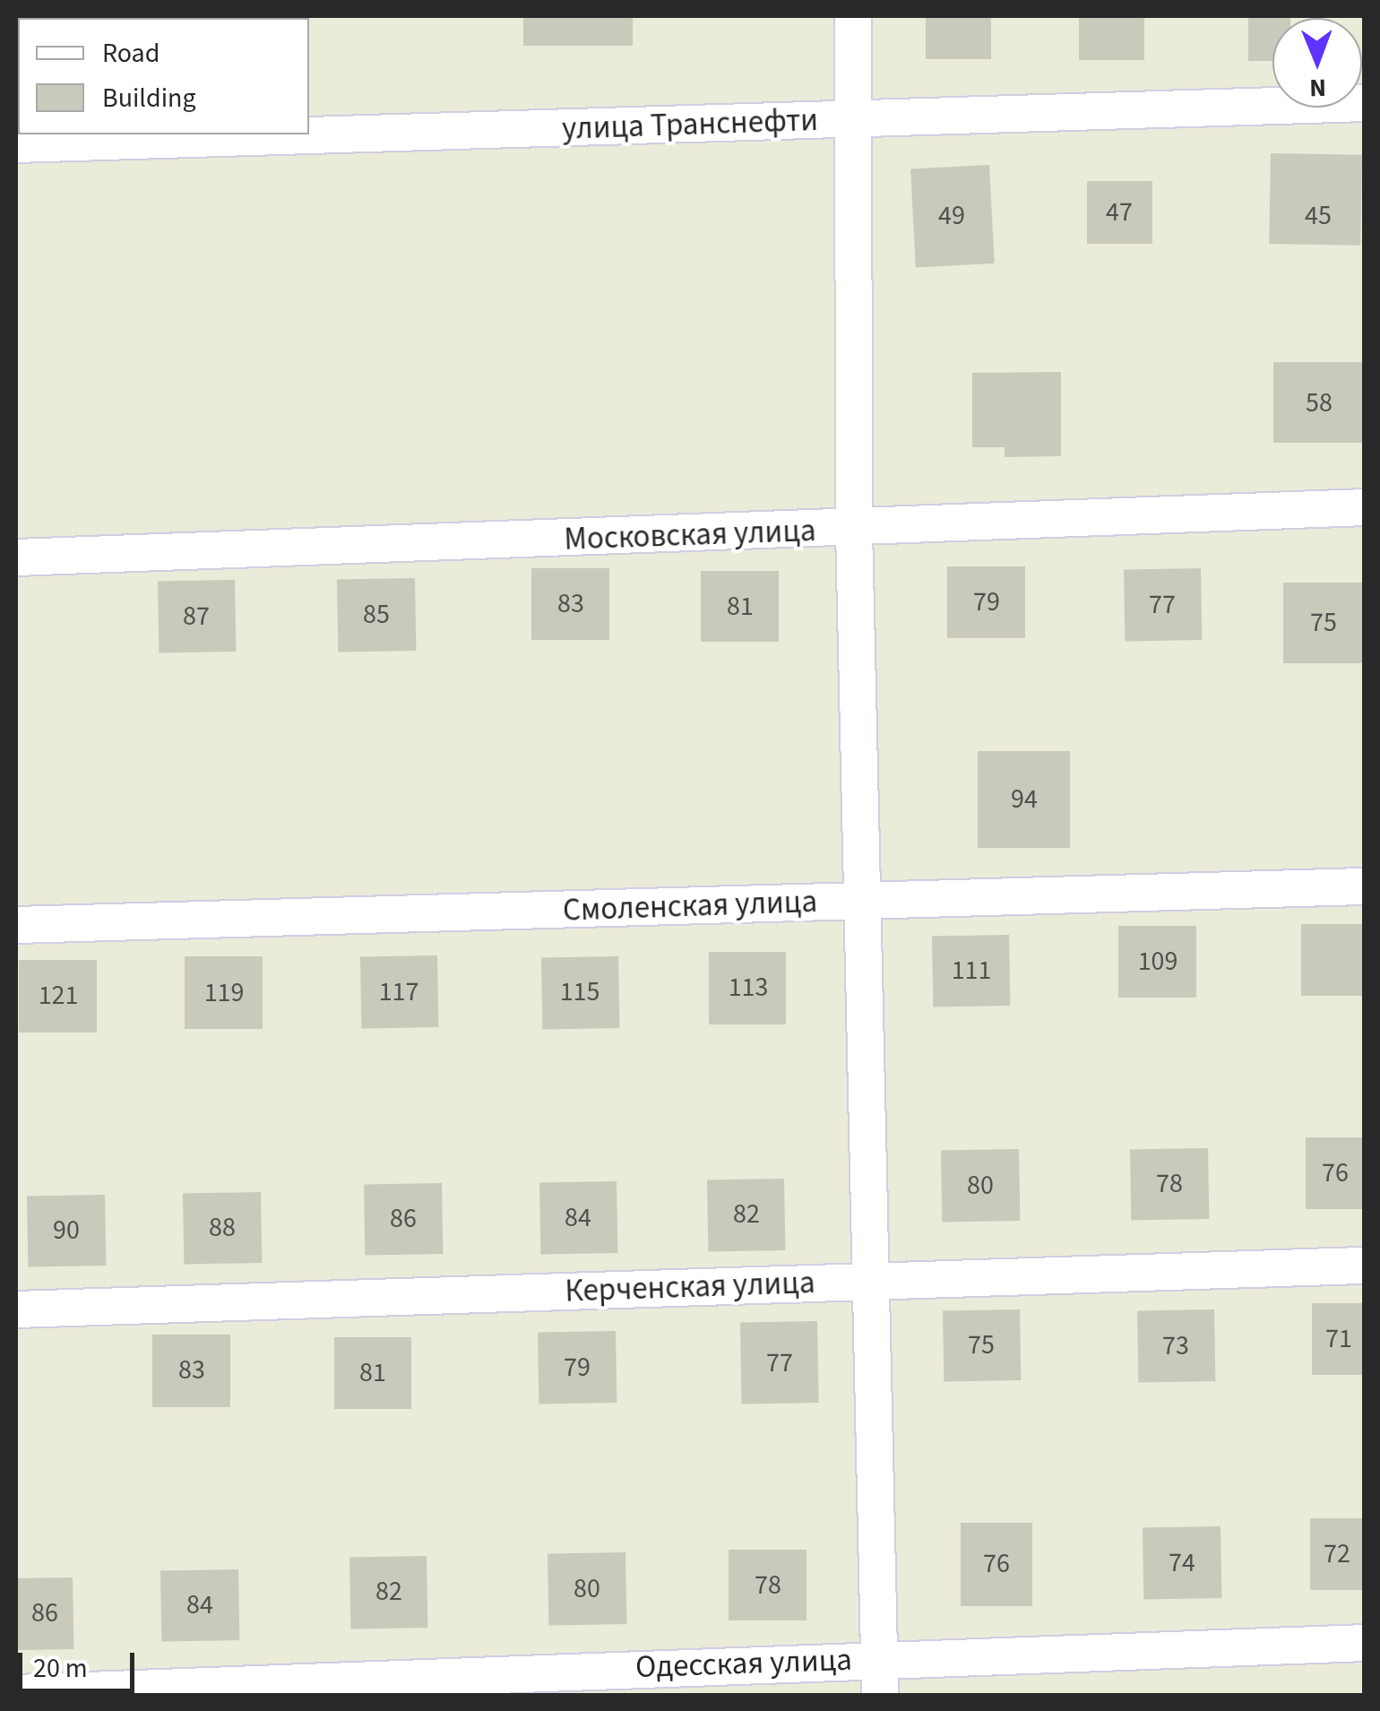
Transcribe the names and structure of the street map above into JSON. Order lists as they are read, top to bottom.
{
  "streets": {
    "street": [
      "улица Транснефти",
      "Московская улица",
      "Смоленская улица",
      "Керченская улица",
      "Одесская улица"
    ]
  },
  "house_numbers": [
    "47",
    "49",
    "45",
    "58",
    "79",
    "83",
    "77",
    "81",
    "85",
    "87",
    "75",
    "94",
    "109",
    "111",
    "113",
    "117",
    "115",
    "119",
    "121",
    "76",
    "78",
    "80",
    "82",
    "84",
    "86",
    "88",
    "90",
    "71",
    "75",
    "73",
    "77",
    "79",
    "83",
    "81",
    "72",
    "74",
    "76",
    "78",
    "80",
    "82",
    "84",
    "86"
  ],
  "legend": ["Road", "Building"],
  "scale_bar": "20 m",
  "north": "bottom"
}
